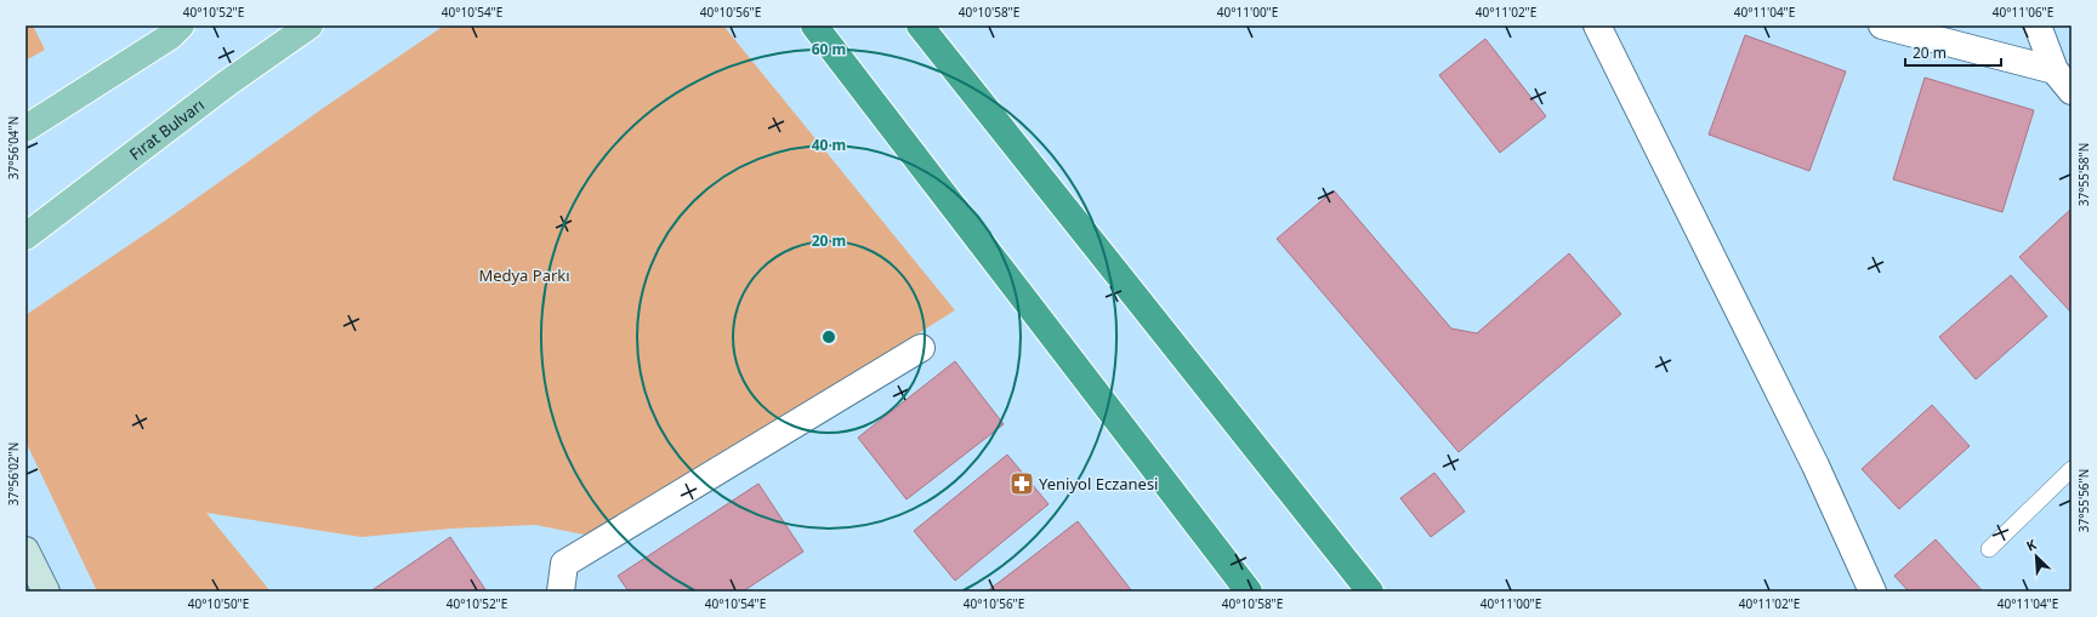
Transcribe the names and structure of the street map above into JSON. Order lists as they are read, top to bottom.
{
  "streets": {
    "main road": ["Fırat Bulvarı"]
  },
  "parks": ["Medya Parkı"],
  "places": {
    "pharmacy": ["Yeniyol Eczanesi"]
  },
  "scale_bar": "20 m",
  "north": "top left",
  "coordinates": [
    "40°10'52\"E",
    "40°10'54\"E",
    "40°10'56\"E",
    "40°10'58\"E",
    "40°11'00\"E",
    "40°11'02\"E",
    "40°11'04\"E",
    "40°11'06\"E",
    "37°56'04\"N",
    "37°55'58\"N",
    "37°56'02\"N",
    "37°55'56\"N",
    "40°10'50\"E"
  ],
  "rings": ["60 m", "40 m", "20 m"]
}
